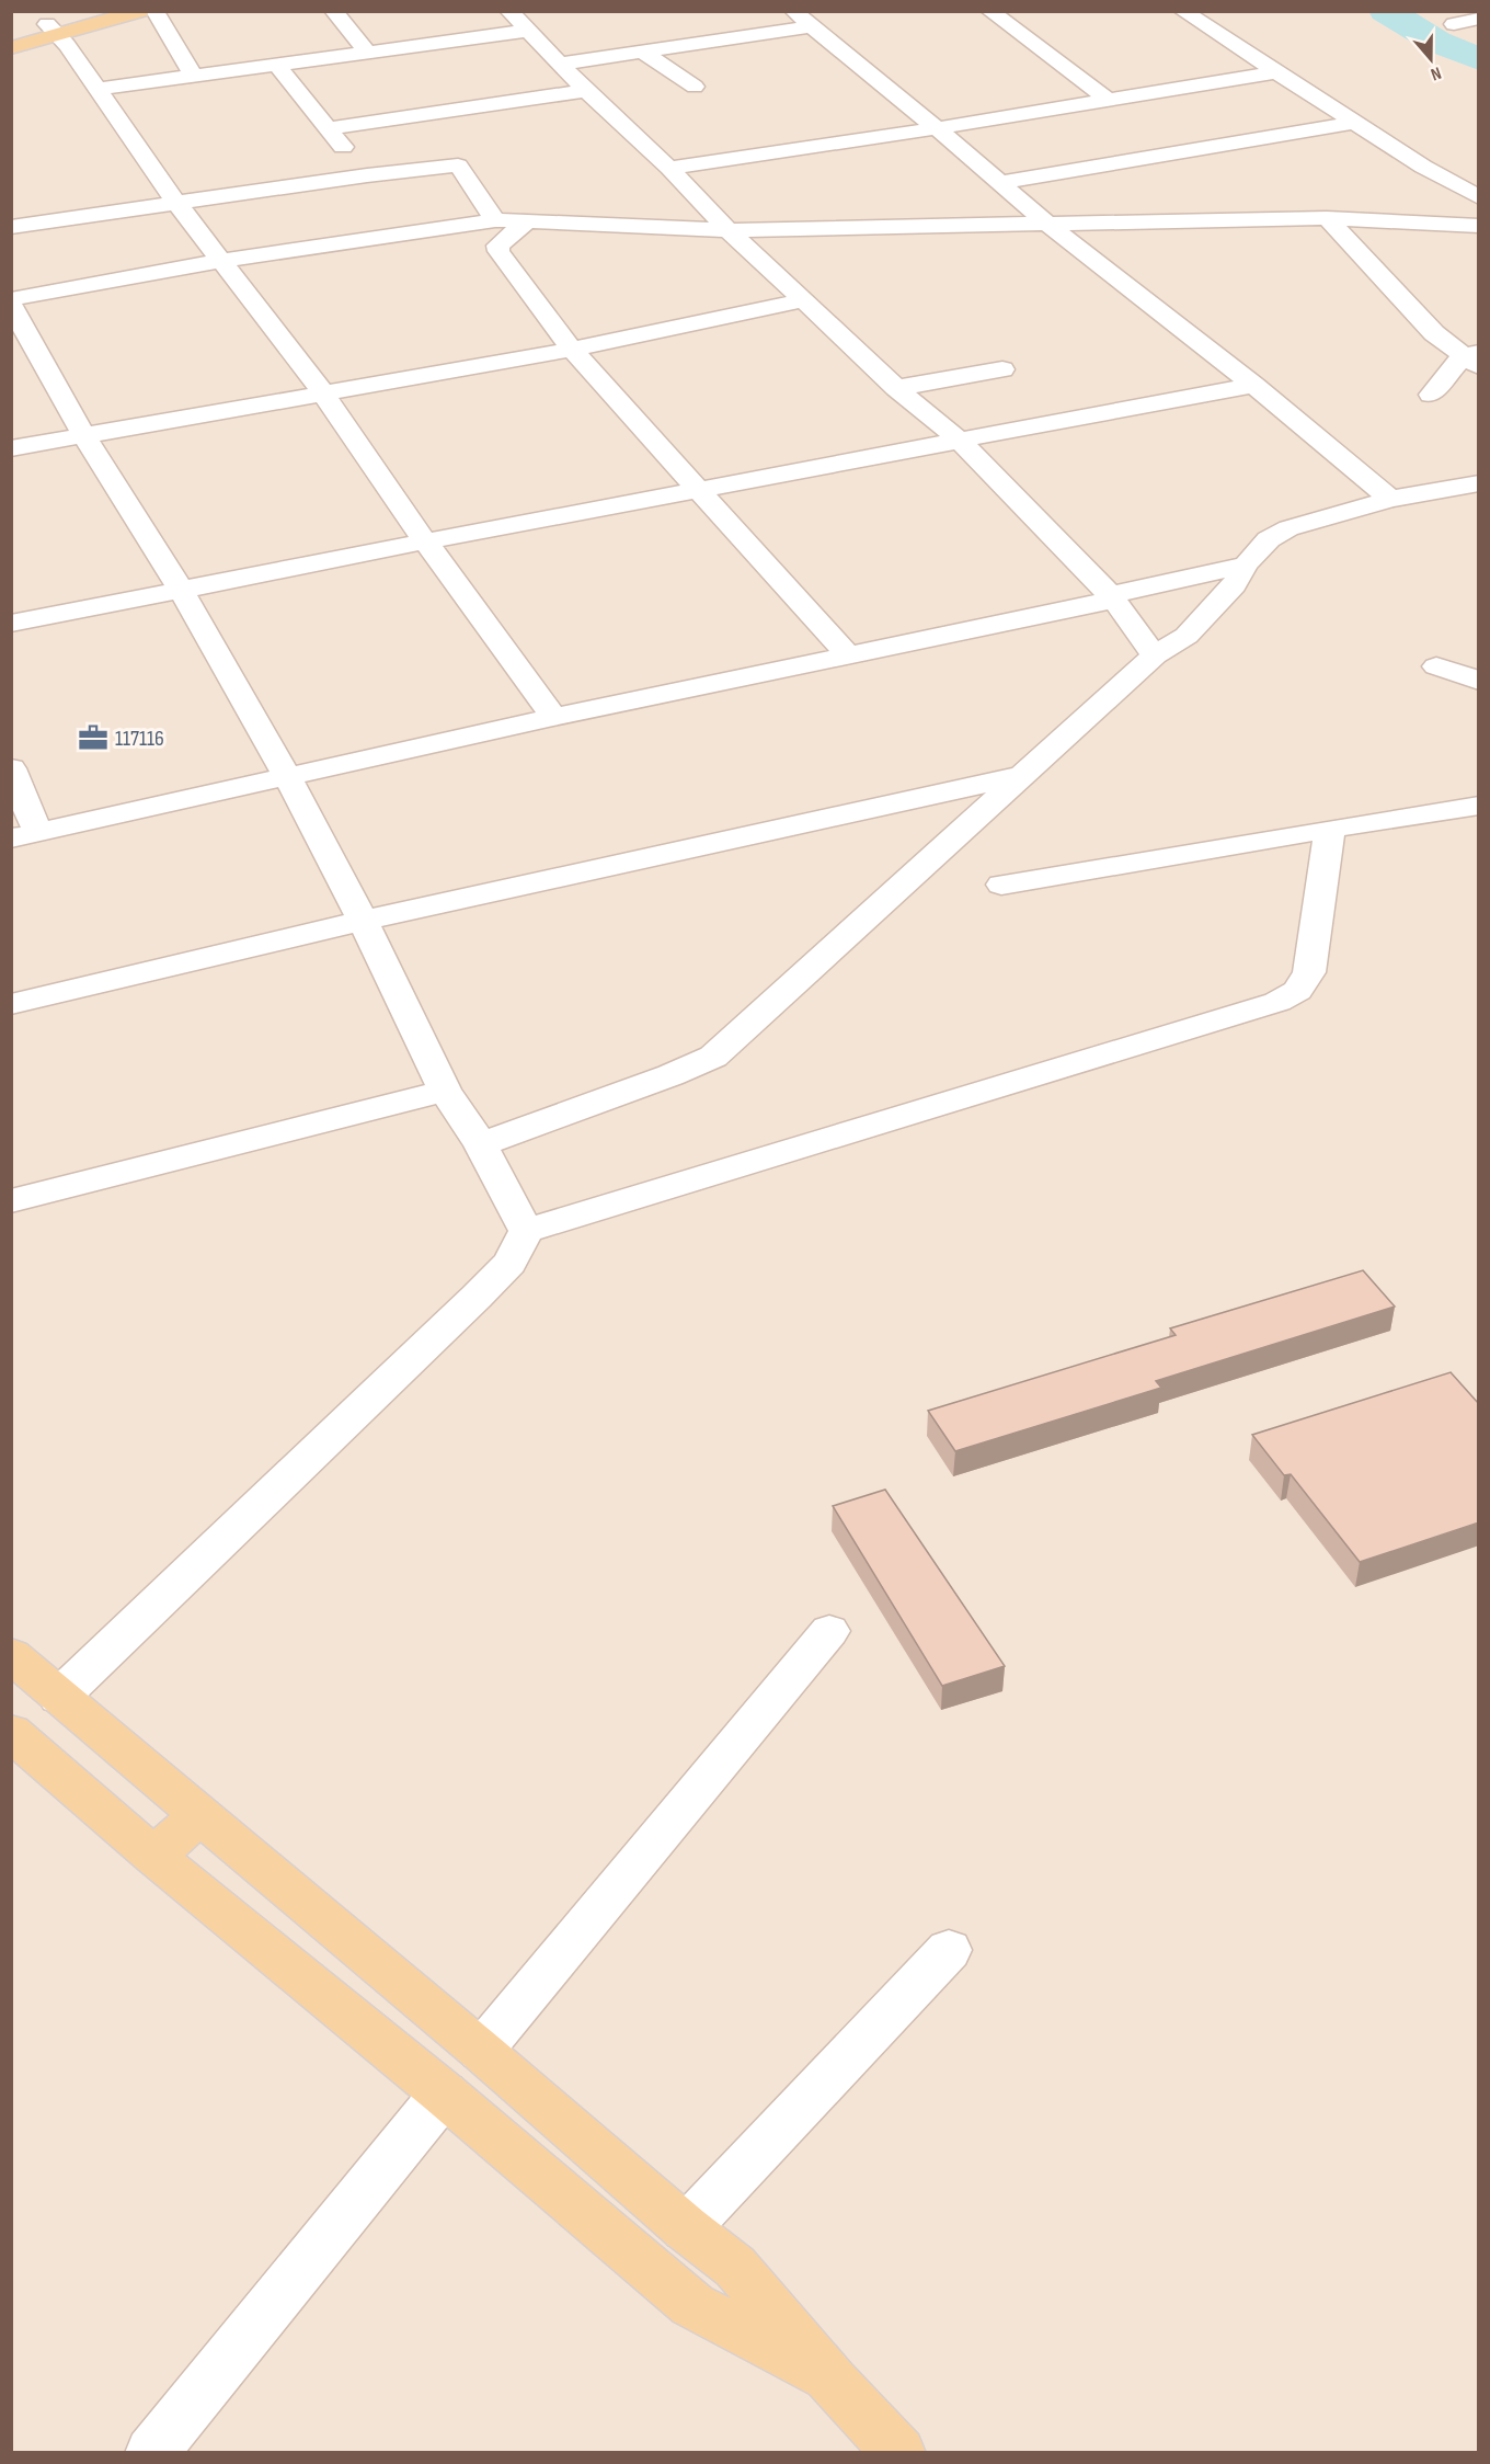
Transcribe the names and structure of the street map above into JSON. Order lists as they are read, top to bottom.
{
  "places": {
    "office": ["117116"]
  },
  "north": "bottom"
}
